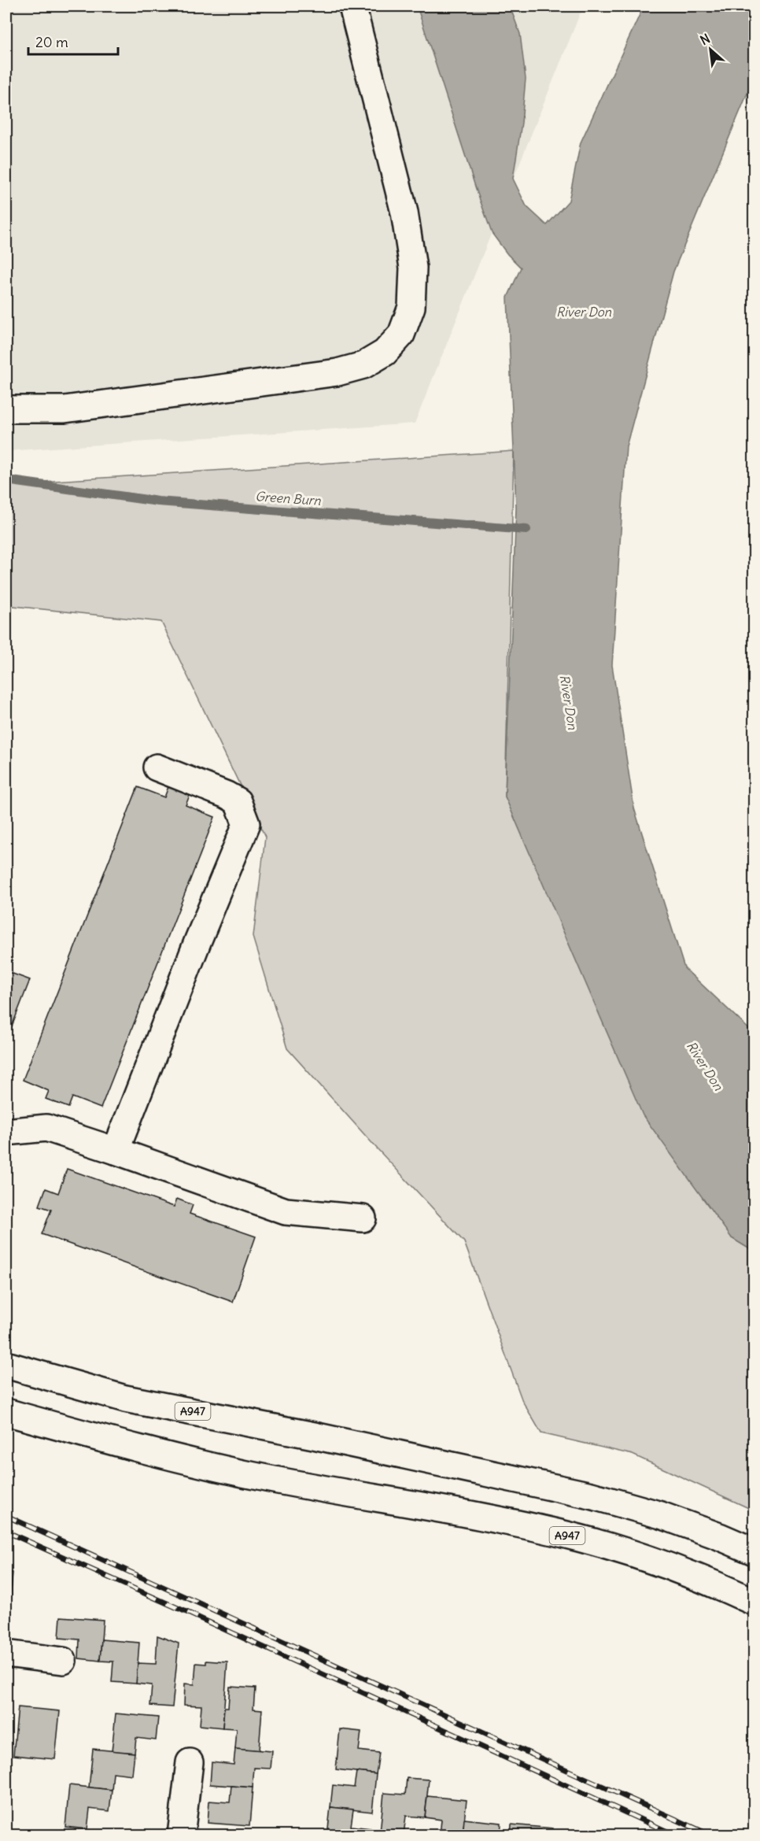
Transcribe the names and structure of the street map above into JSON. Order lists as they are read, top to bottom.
{
  "streets": {
    "main road": ["A947"]
  },
  "water": ["River Don", "Green Burn"],
  "scale_bar": "20 m",
  "north": "top left"
}
